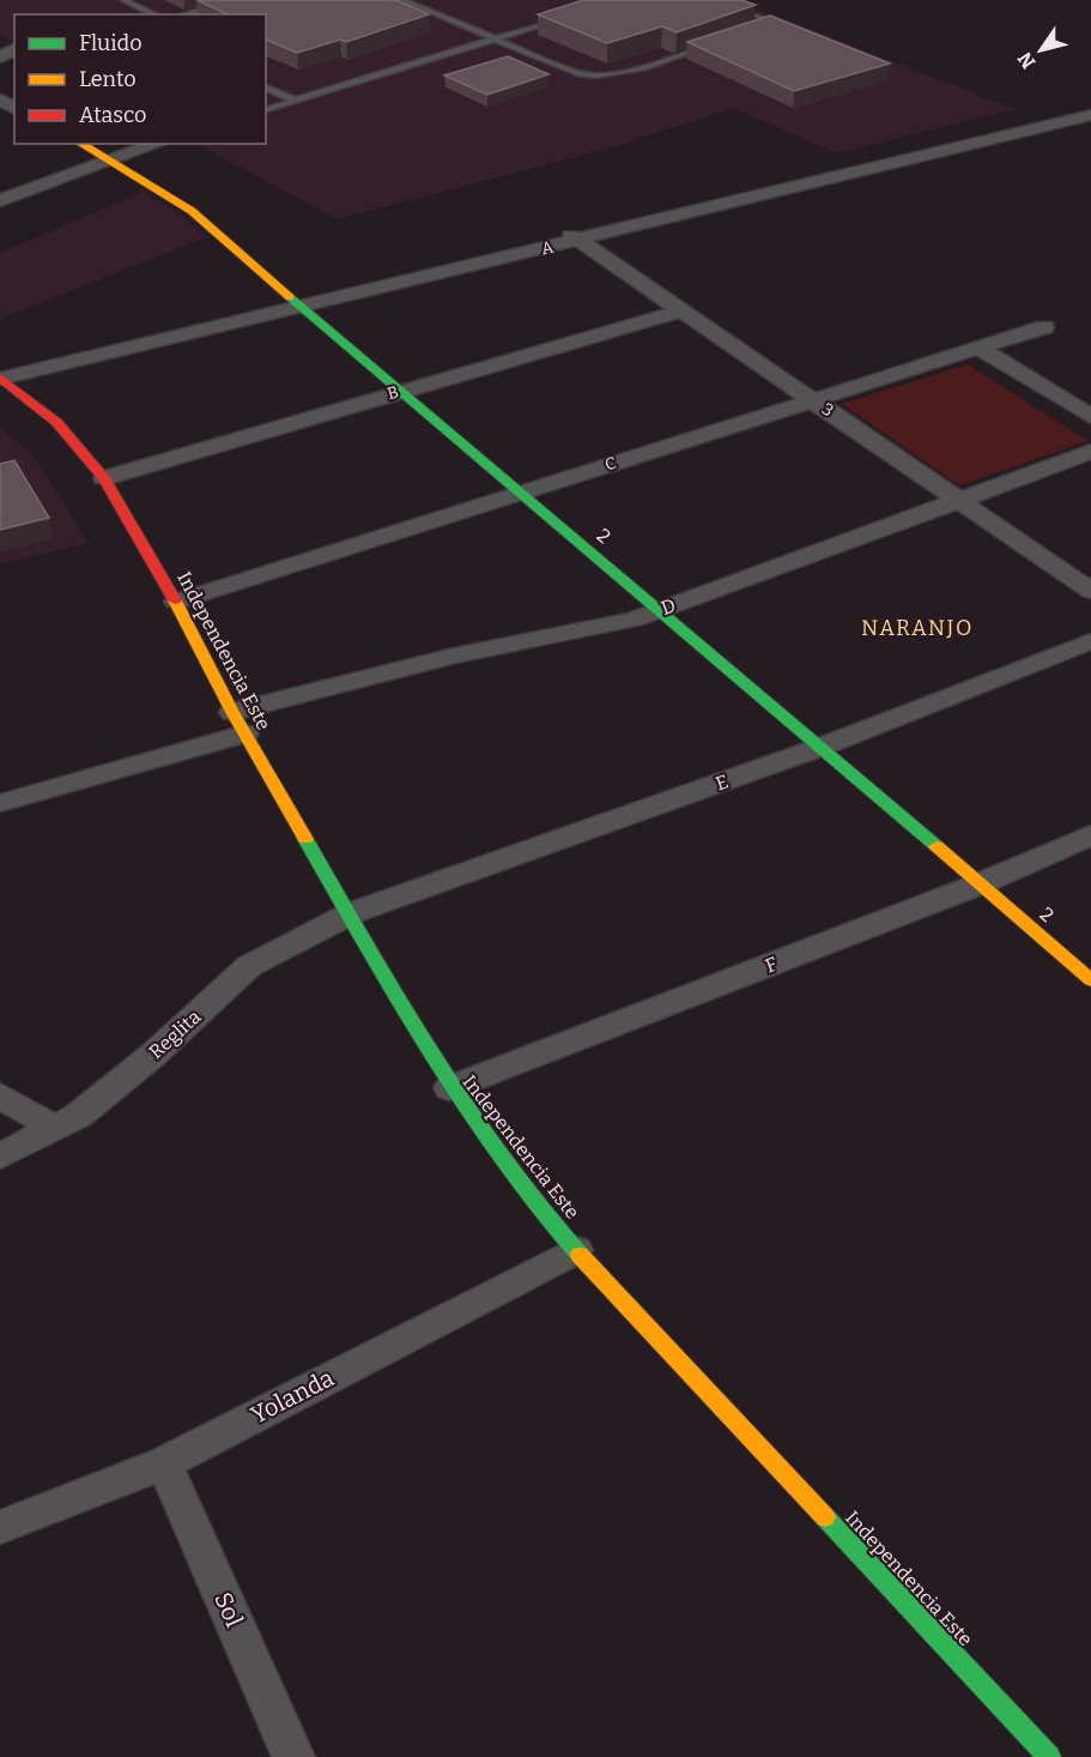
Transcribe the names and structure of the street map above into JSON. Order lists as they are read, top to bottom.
{
  "streets": {
    "street": [
      "A",
      "B",
      "3",
      "C",
      "2",
      "D",
      "Independencia Este",
      "E",
      "F",
      "Reglita",
      "Yolanda",
      "Sol"
    ]
  },
  "crossings": [
    ["A", "3"],
    ["A", "2"],
    ["A", "Independencia Este"],
    ["B", "3"],
    ["B", "2"],
    ["B", "Independencia Este"],
    ["3", "C"],
    ["3", "D"],
    ["C", "2"],
    ["C", "Independencia Este"],
    ["2", "D"],
    ["2", "E"],
    ["2", "F"],
    ["D", "Independencia Este"],
    ["Independencia Este", "E"],
    ["Independencia Este", "F"],
    ["Independencia Este", "Reglita"],
    ["Independencia Este", "Yolanda"],
    ["E", "Reglita"],
    ["Yolanda", "Sol"]
  ],
  "districts": ["NARANJO"],
  "legend": ["Fluido", "Lento", "Atasco"],
  "north": "bottom left"
}
